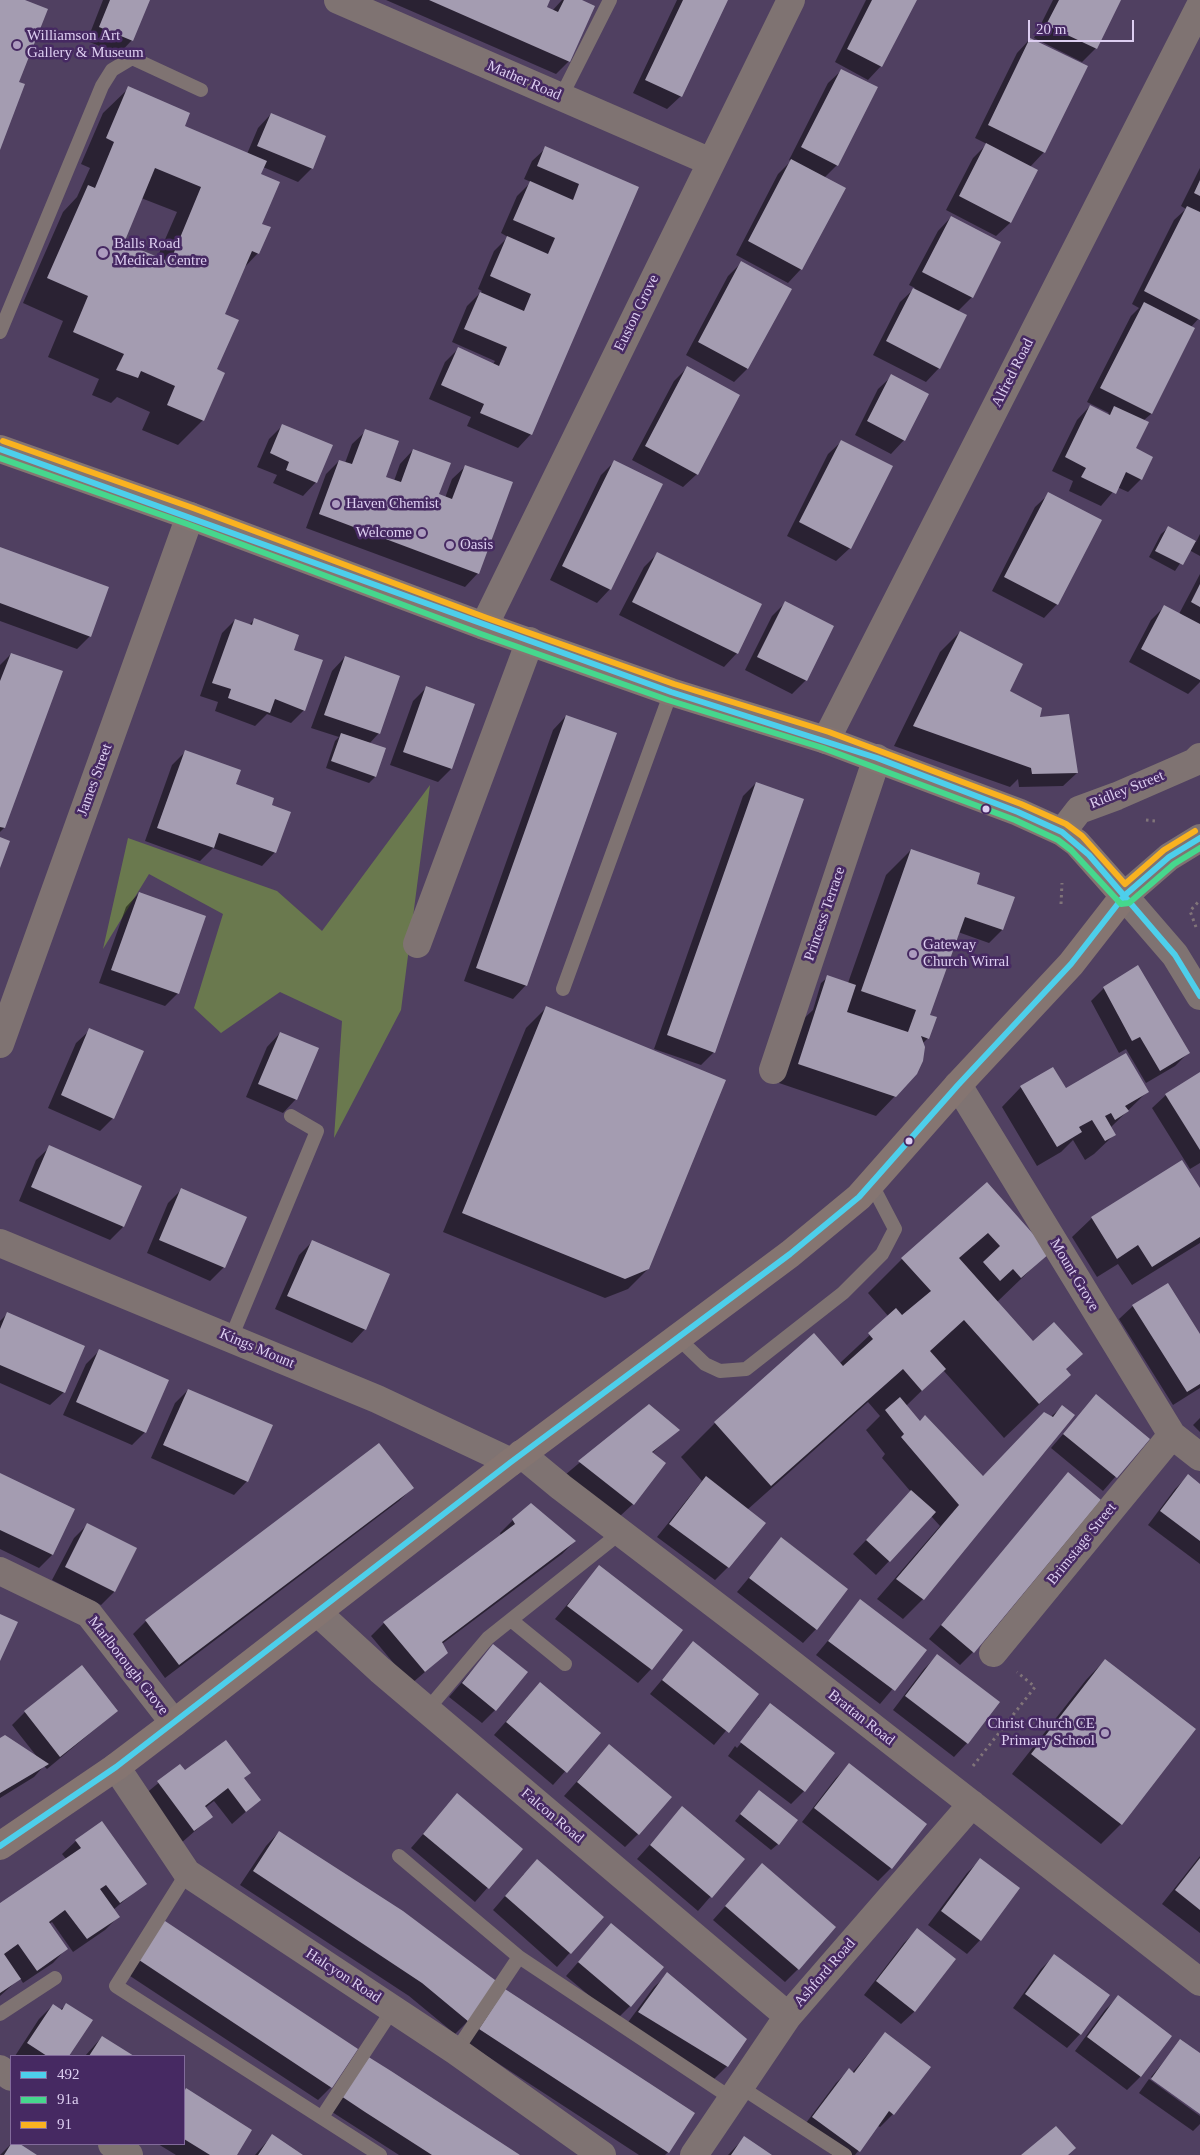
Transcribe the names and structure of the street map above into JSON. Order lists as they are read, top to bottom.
{
  "streets": {
    "street": [
      "Mather Road",
      "Euston Grove",
      "Alfred Road",
      "James Street",
      "Ridley Street",
      "Princess Terrace",
      "Mount Grove",
      "Kings Mount",
      "Brimstage Street",
      "Marlborough Grove",
      "Brattan Road",
      "Falcon Road",
      "Ashford Road",
      "Halcyon Road"
    ]
  },
  "crossings": [
    ["Mather Road", "Euston Grove"],
    ["Mount Grove", "Brimstage Street"],
    ["Kings Mount", "Brattan Road"],
    ["Brattan Road", "Ashford Road"],
    ["Falcon Road", "Ashford Road"]
  ],
  "places": [
    "Williamson Art Gallery & Museum",
    "Balls Road Medical Centre",
    "Haven Chemist",
    "Welcome",
    "Oasis",
    "Gateway Church Wirral",
    "Christ Church CE Primary School"
  ],
  "lines": ["transit line 91", "transit line 492", "transit line 91a"],
  "legend": ["492", "91a", "91"],
  "scale_bar": "20 m"
}
